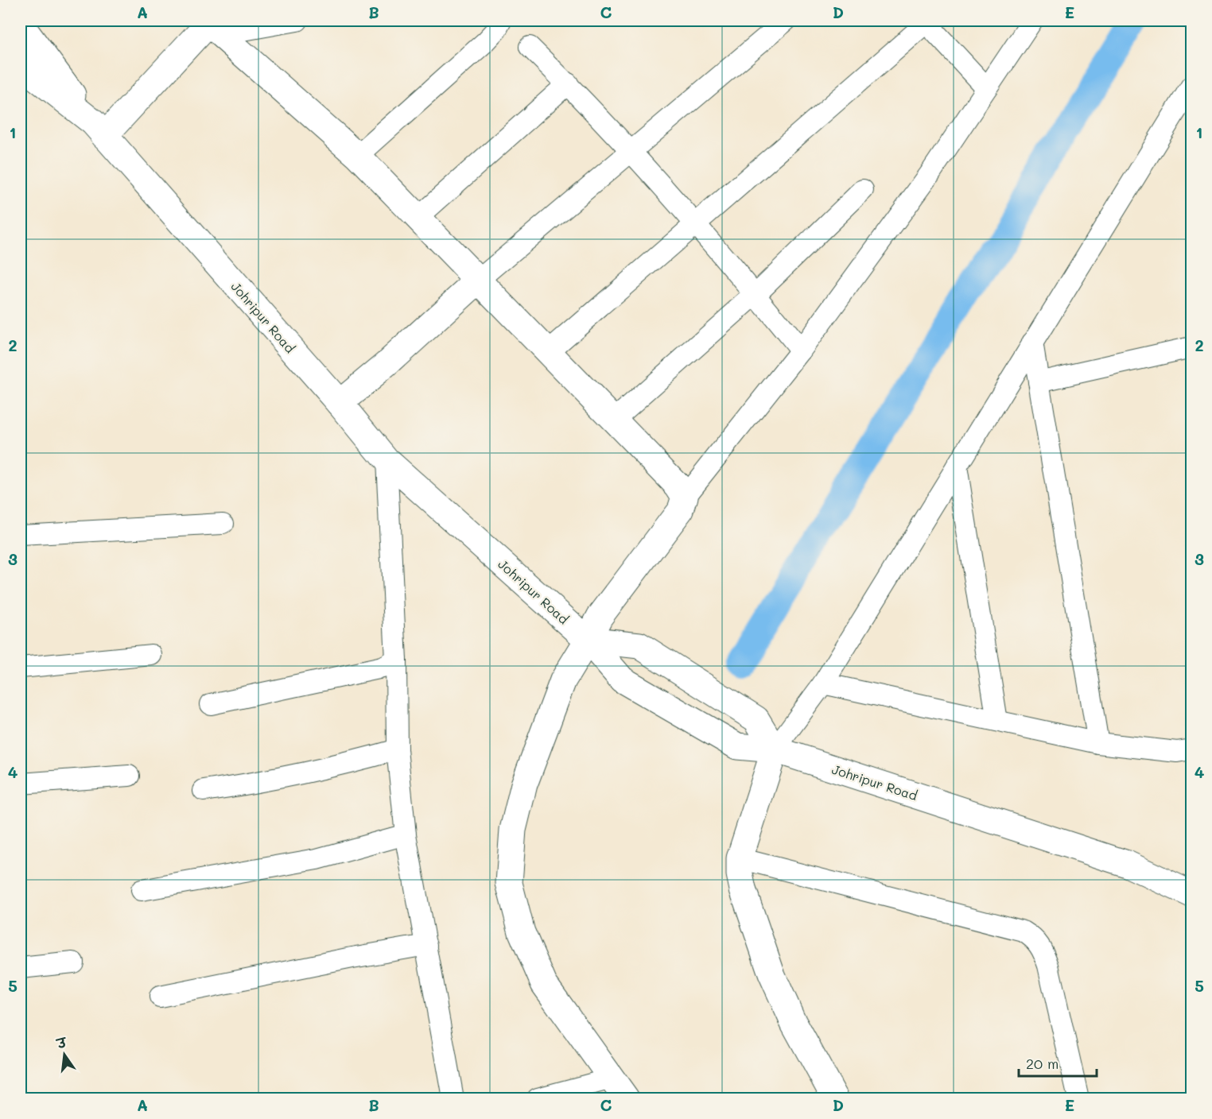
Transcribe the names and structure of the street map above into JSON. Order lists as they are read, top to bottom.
{
  "streets": {
    "street": ["Johripur Road"]
  },
  "scale_bar": "20 m",
  "north": "top",
  "grid": {
    "columns": [
      "A",
      "B",
      "C",
      "D",
      "E"
    ],
    "rows": [
      "1",
      "2",
      "3",
      "4",
      "5"
    ]
  }
}
